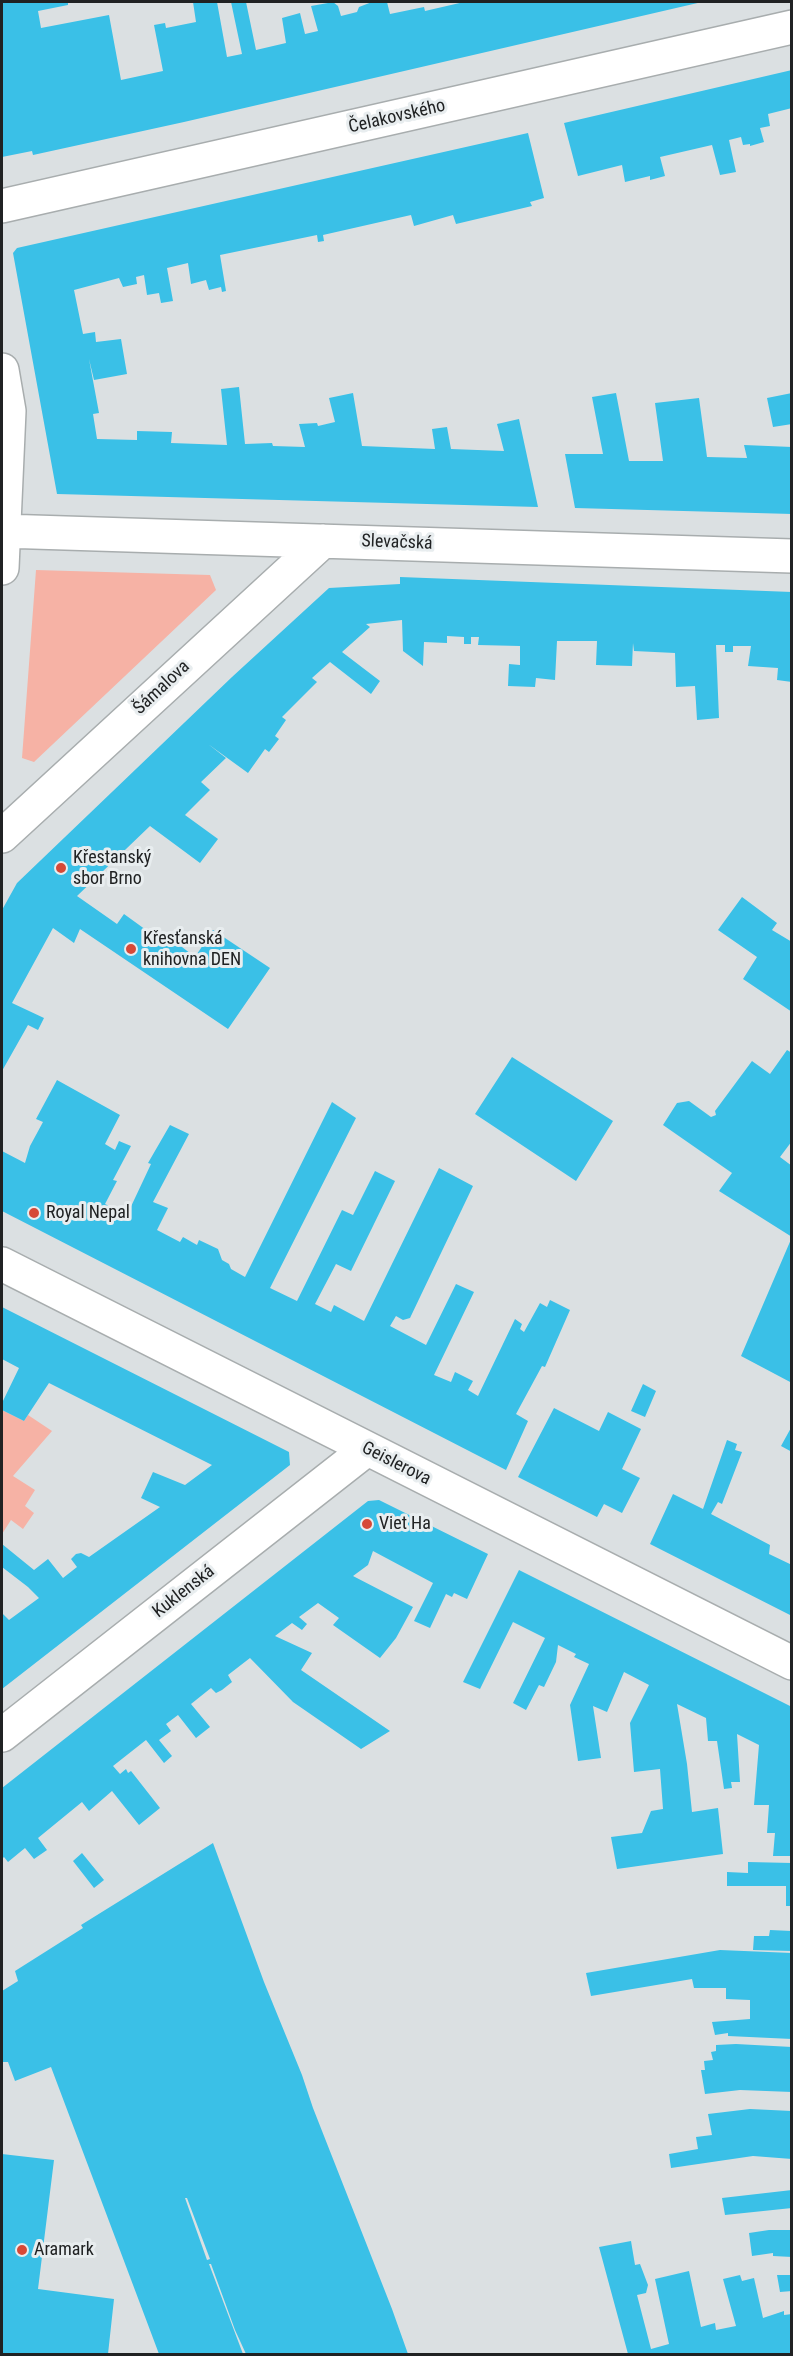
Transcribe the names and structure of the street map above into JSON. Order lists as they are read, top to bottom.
{
  "streets": {
    "street": [
      "Čelakovského",
      "Slevačská",
      "Šámalova",
      "Geislerova",
      "Kuklenská"
    ]
  },
  "crossings": [
    ["Slevačská", "Šámalova"],
    ["Geislerova", "Kuklenská"]
  ],
  "places": [
    "Křestanský sbor Brno",
    "Křesťanská knihovna DEN",
    "Royal Nepal",
    "Viet Ha",
    "Aramark"
  ]
}
